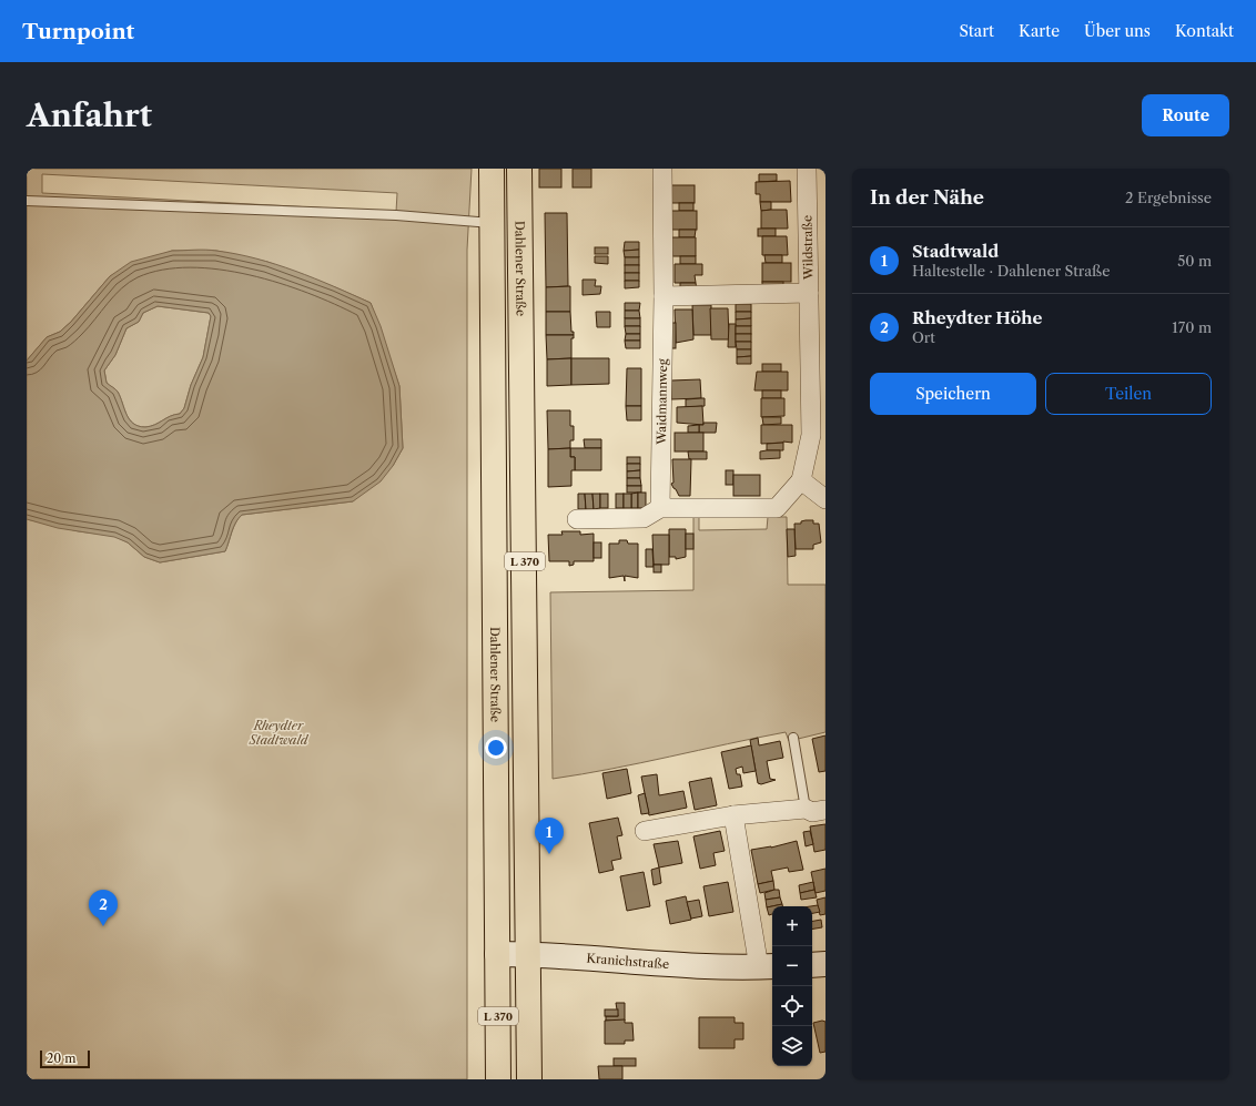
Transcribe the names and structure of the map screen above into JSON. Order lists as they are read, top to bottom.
{
  "streets": {
    "main road": ["Dahlener Straße", "L 370"],
    "street": ["Wildstraße", "Waidmannweg", "Kranichstraße"]
  },
  "crossings": [
    ["Dahlener Straße", "Kranichstraße"]
  ],
  "parks": ["Rheydter Stadtwald"],
  "scale_bar": "20 m",
  "page": {
    "header": "Turnpoint",
    "nav": [
      "Start",
      "Karte",
      "Über uns",
      "Kontakt"
    ],
    "buttons": [
      "Route",
      ["Speichern", "Teilen"]
    ],
    "title": "Anfahrt",
    "heading": ["In der Nähe", "2 Ergebnisse"],
    "list": [
      {
        "mark": "1",
        "name": "Stadtwald",
        "note": "Haltestelle · Dahlener Straße",
        "value": "50 m"
      },
      {
        "mark": "2",
        "name": "Rheydter Höhe",
        "note": "Ort",
        "value": "170 m"
      }
    ],
    "pins": ["1", "2"],
    "map_buttons": ["+", "−"],
    "scale": "20 m"
  }
}
